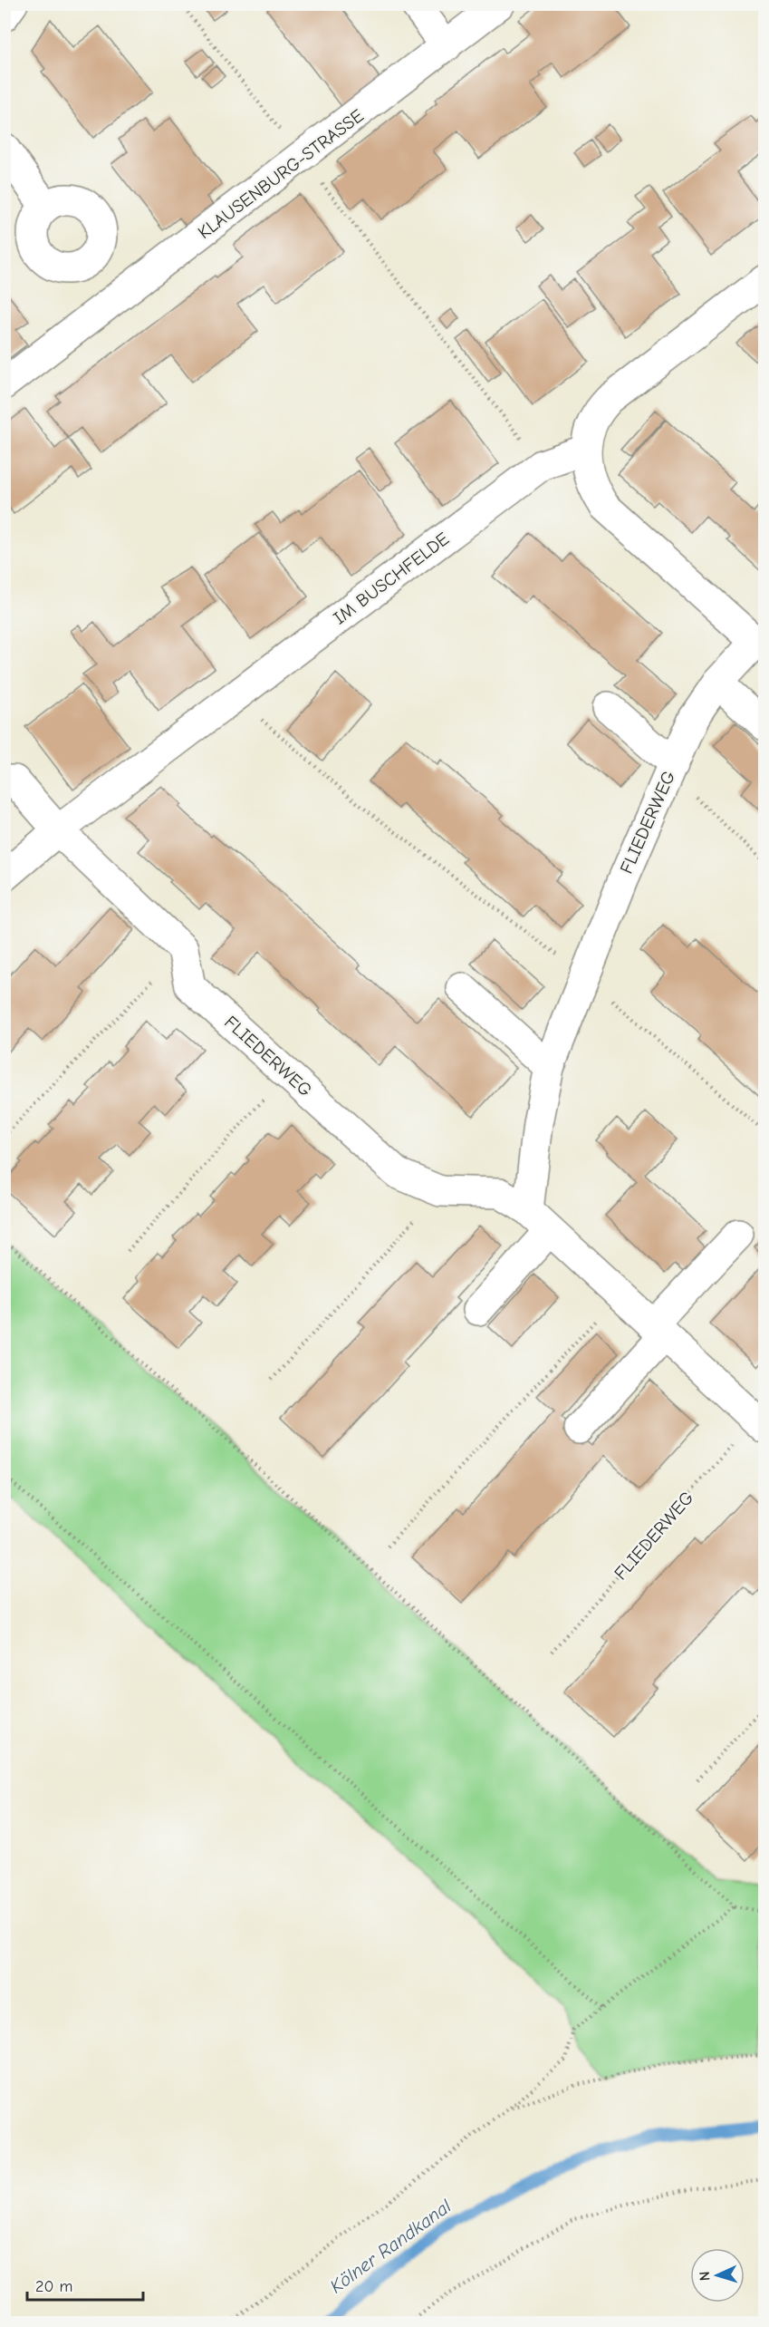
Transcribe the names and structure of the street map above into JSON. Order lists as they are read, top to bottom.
{
  "streets": {
    "street": ["KLAUSENBURG-STRASSE", "IM BUSCHFELDE", "FLIEDERWEG"]
  },
  "crossings": [
    ["IM BUSCHFELDE", "FLIEDERWEG"]
  ],
  "water": ["Kölner Randkanal"],
  "scale_bar": "20 m",
  "north": "left"
}
